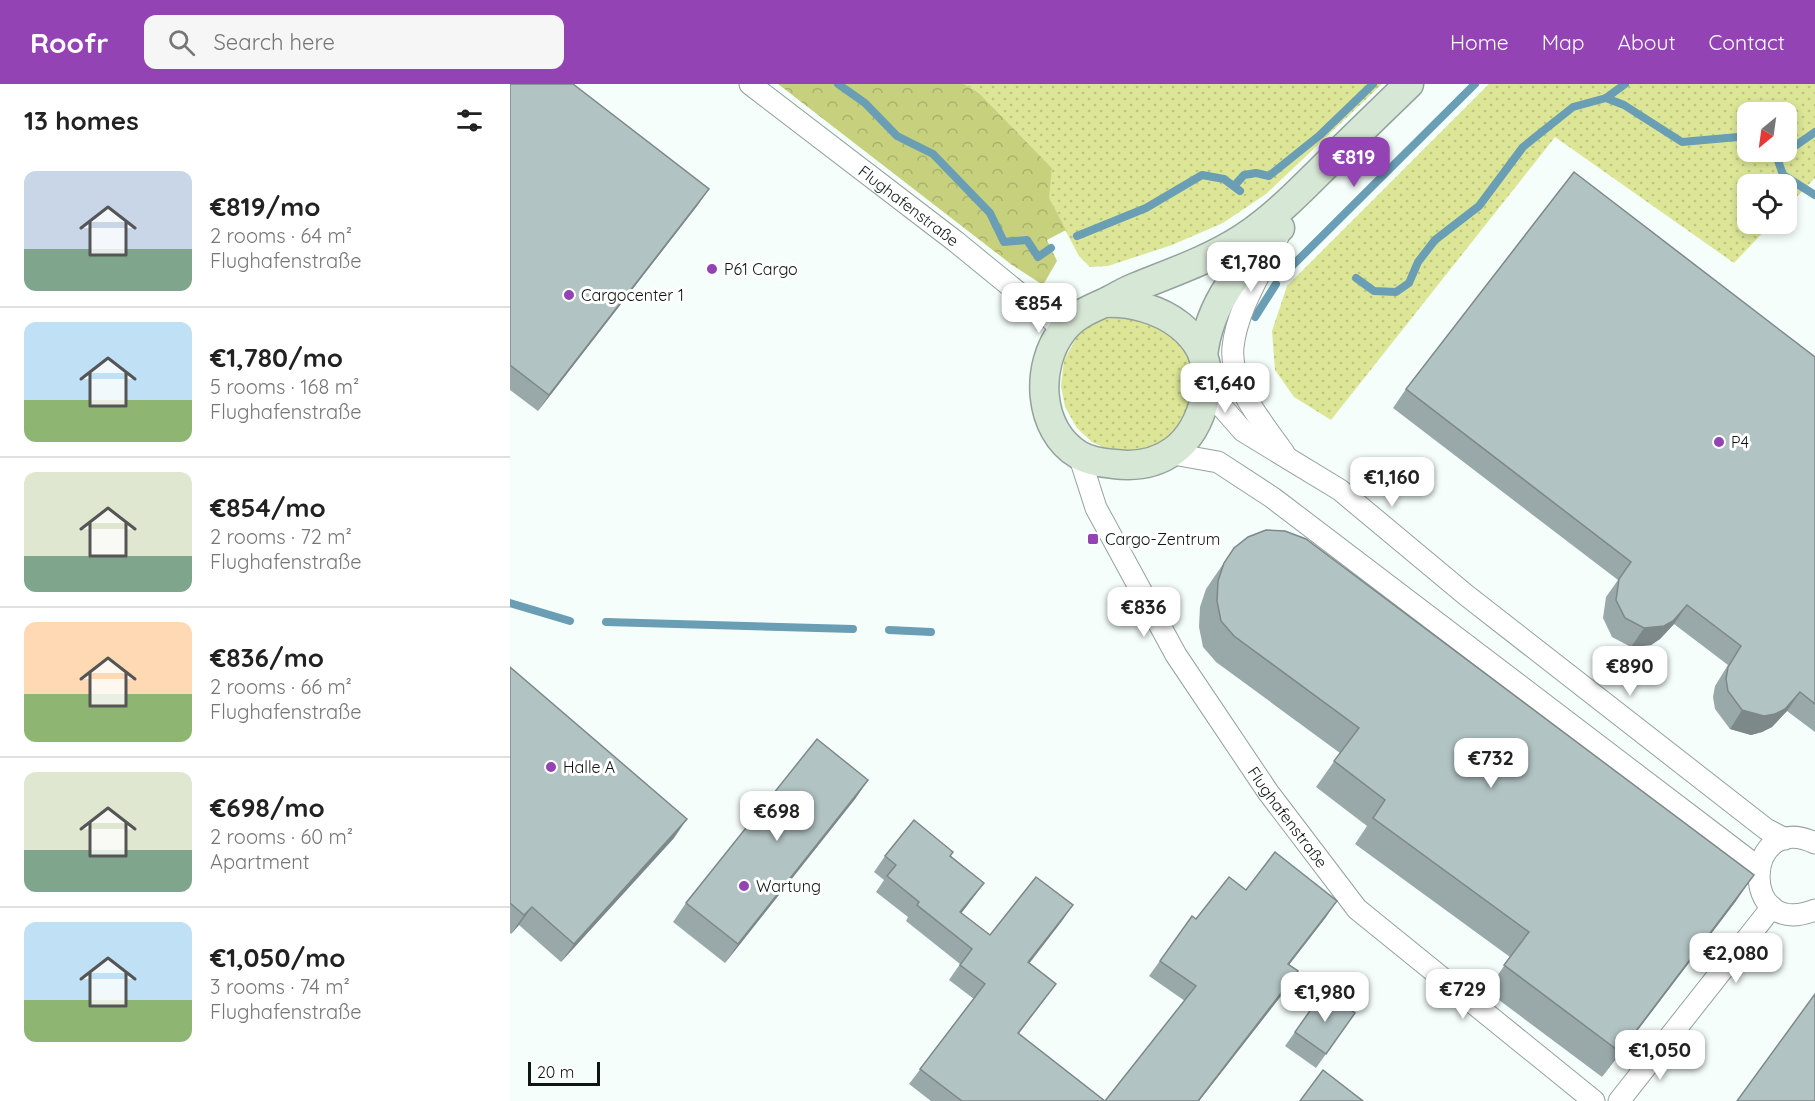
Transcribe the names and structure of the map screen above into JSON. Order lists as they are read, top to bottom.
{
  "streets": {
    "main road": ["Flughafenstraße"]
  },
  "places": {
    "other": [
      "P61 Cargo",
      "Cargocenter 1",
      "P4",
      "Halle A",
      "Wartung"
    ],
    "transit": ["Cargo-Zentrum"]
  },
  "scale_bar": "20 m",
  "north": "bottom left",
  "page": {
    "header": "Roofr",
    "search": "Search here",
    "nav": [
      "Home",
      "Map",
      "About",
      "Contact"
    ],
    "heading": "13 homes",
    "price": [
      "€819",
      "€1,780",
      "€854",
      "€1,640",
      "€1,160",
      "€836",
      "€890",
      "€732",
      "€698",
      "€2,080",
      "€729",
      "€1,980",
      "€1,050"
    ],
    "list": [
      {
        "name": "€819/mo",
        "note": "2 rooms · 64 m² · Flughafenstraße"
      },
      {
        "name": "€1,780/mo",
        "note": "5 rooms · 168 m² · Flughafenstraße"
      },
      {
        "name": "€854/mo",
        "note": "2 rooms · 72 m² · Flughafenstraße"
      },
      {
        "name": "€836/mo",
        "note": "2 rooms · 66 m² · Flughafenstraße"
      },
      {
        "name": "€698/mo",
        "note": "2 rooms · 60 m² · Apartment"
      },
      {
        "name": "€1,050/mo",
        "note": "3 rooms · 74 m² · Flughafenstraße"
      }
    ],
    "scale": "20 m"
  }
}
